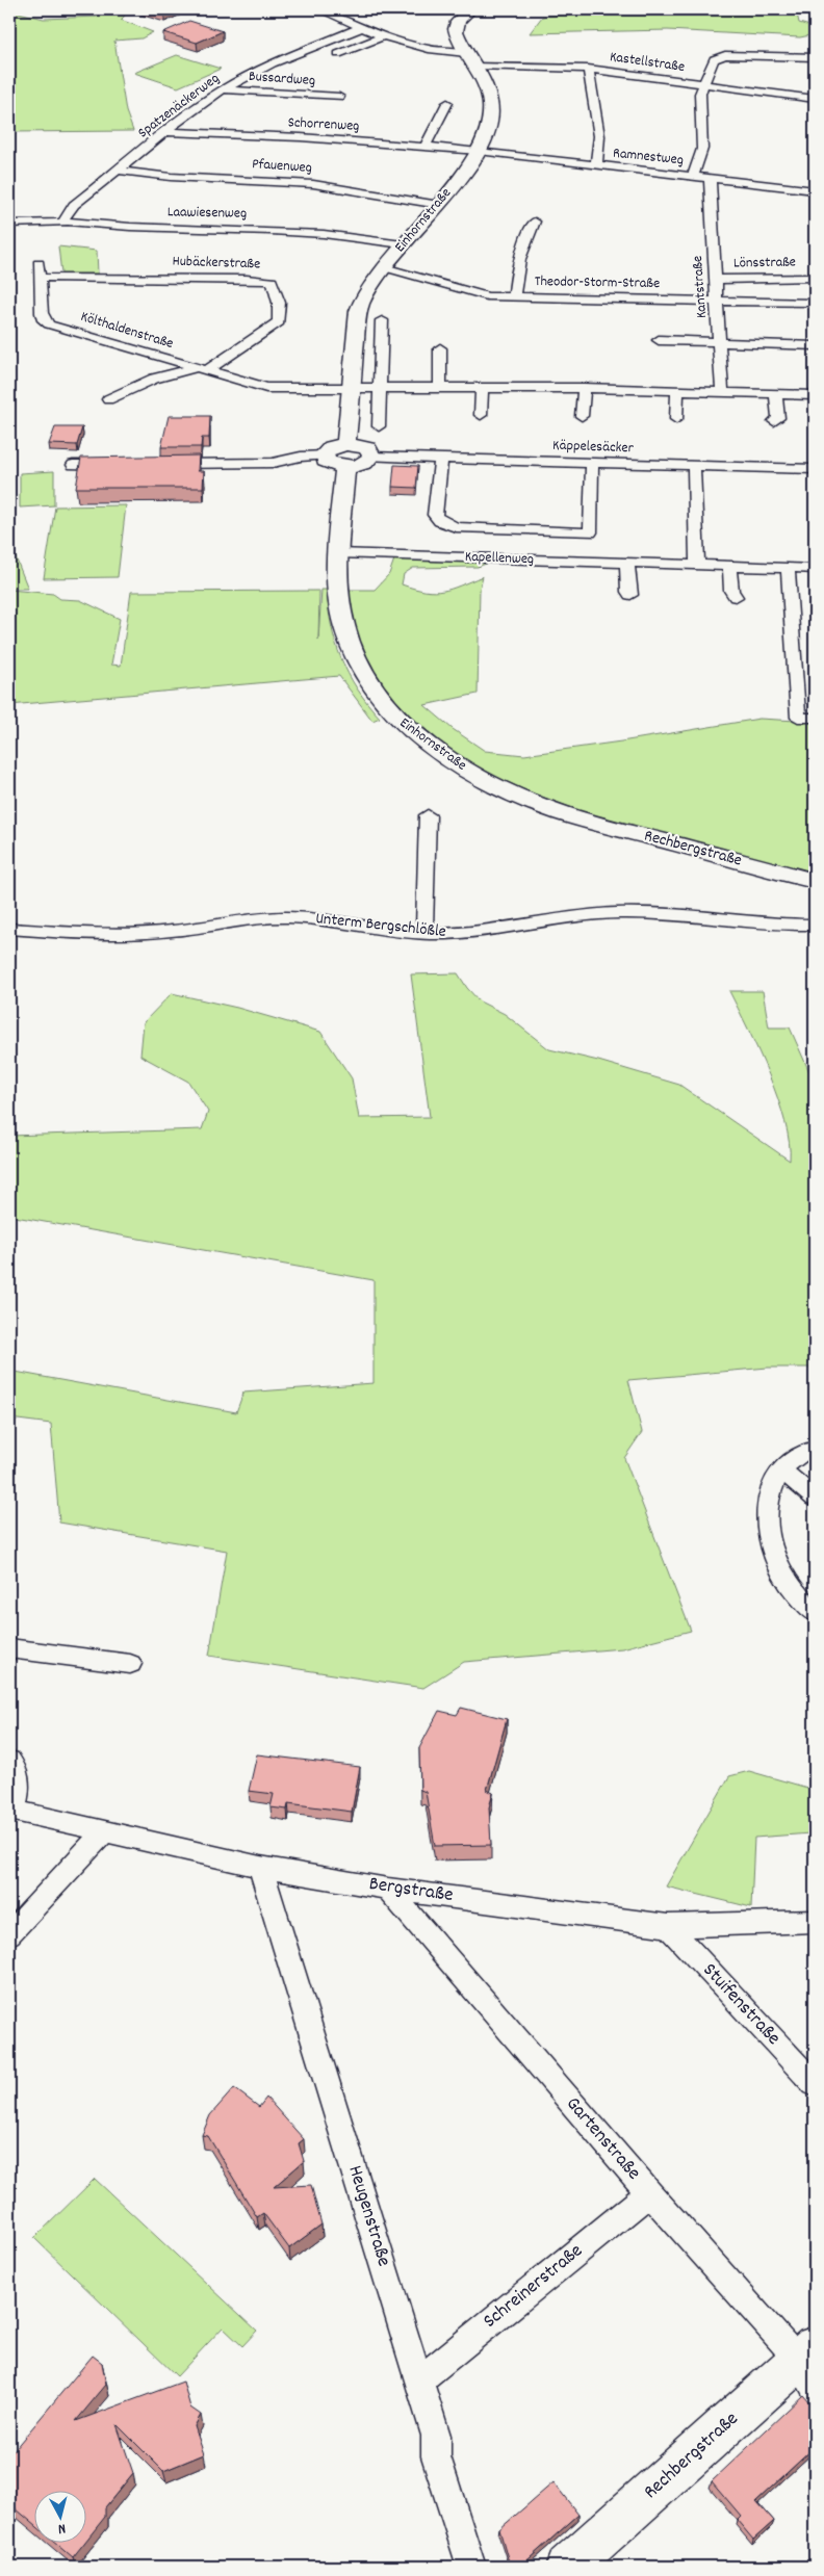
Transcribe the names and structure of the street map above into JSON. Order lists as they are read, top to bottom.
{
  "streets": {
    "main road": ["Einhornstraße", "Rechbergstraße"],
    "street": [
      "Kastellstraße",
      "Bussardweg",
      "Spatzenäckerweg",
      "Schorrenweg",
      "Ramnestweg",
      "Pfauenweg",
      "Laawiesenweg",
      "Hubäckerstraße",
      "Lönsstraße",
      "Theodor-Storm-Straße",
      "Kantstraße",
      "Költhaldenstraße",
      "Käppelesäcker",
      "Kapellenweg",
      "Unterm Bergschlößle",
      "Bergstraße",
      "Stuifenstraße",
      "Gartenstraße",
      "Heugenstraße",
      "Schreinerstraße"
    ]
  },
  "crossings": [
    ["Kastellstraße", "Spatzenäckerweg"],
    ["Kastellstraße", "Einhornstraße"],
    ["Bussardweg", "Spatzenäckerweg"],
    ["Spatzenäckerweg", "Schorrenweg"],
    ["Spatzenäckerweg", "Pfauenweg"],
    ["Spatzenäckerweg", "Laawiesenweg"],
    ["Schorrenweg", "Ramnestweg"],
    ["Schorrenweg", "Einhornstraße"],
    ["Ramnestweg", "Einhornstraße"],
    ["Ramnestweg", "Kantstraße"],
    ["Pfauenweg", "Einhornstraße"],
    ["Laawiesenweg", "Einhornstraße"],
    ["Einhornstraße", "Theodor-Storm-Straße"],
    ["Einhornstraße", "Költhaldenstraße"],
    ["Einhornstraße", "Kapellenweg"],
    ["Einhornstraße", "Rechbergstraße"],
    ["Hubäckerstraße", "Költhaldenstraße"],
    ["Lönsstraße", "Kantstraße"],
    ["Theodor-Storm-Straße", "Kantstraße"],
    ["Kantstraße", "Költhaldenstraße"],
    ["Rechbergstraße", "Gartenstraße"],
    ["Bergstraße", "Stuifenstraße"],
    ["Bergstraße", "Gartenstraße"],
    ["Bergstraße", "Heugenstraße"],
    ["Gartenstraße", "Schreinerstraße"],
    ["Heugenstraße", "Schreinerstraße"]
  ],
  "north": "bottom"
}
